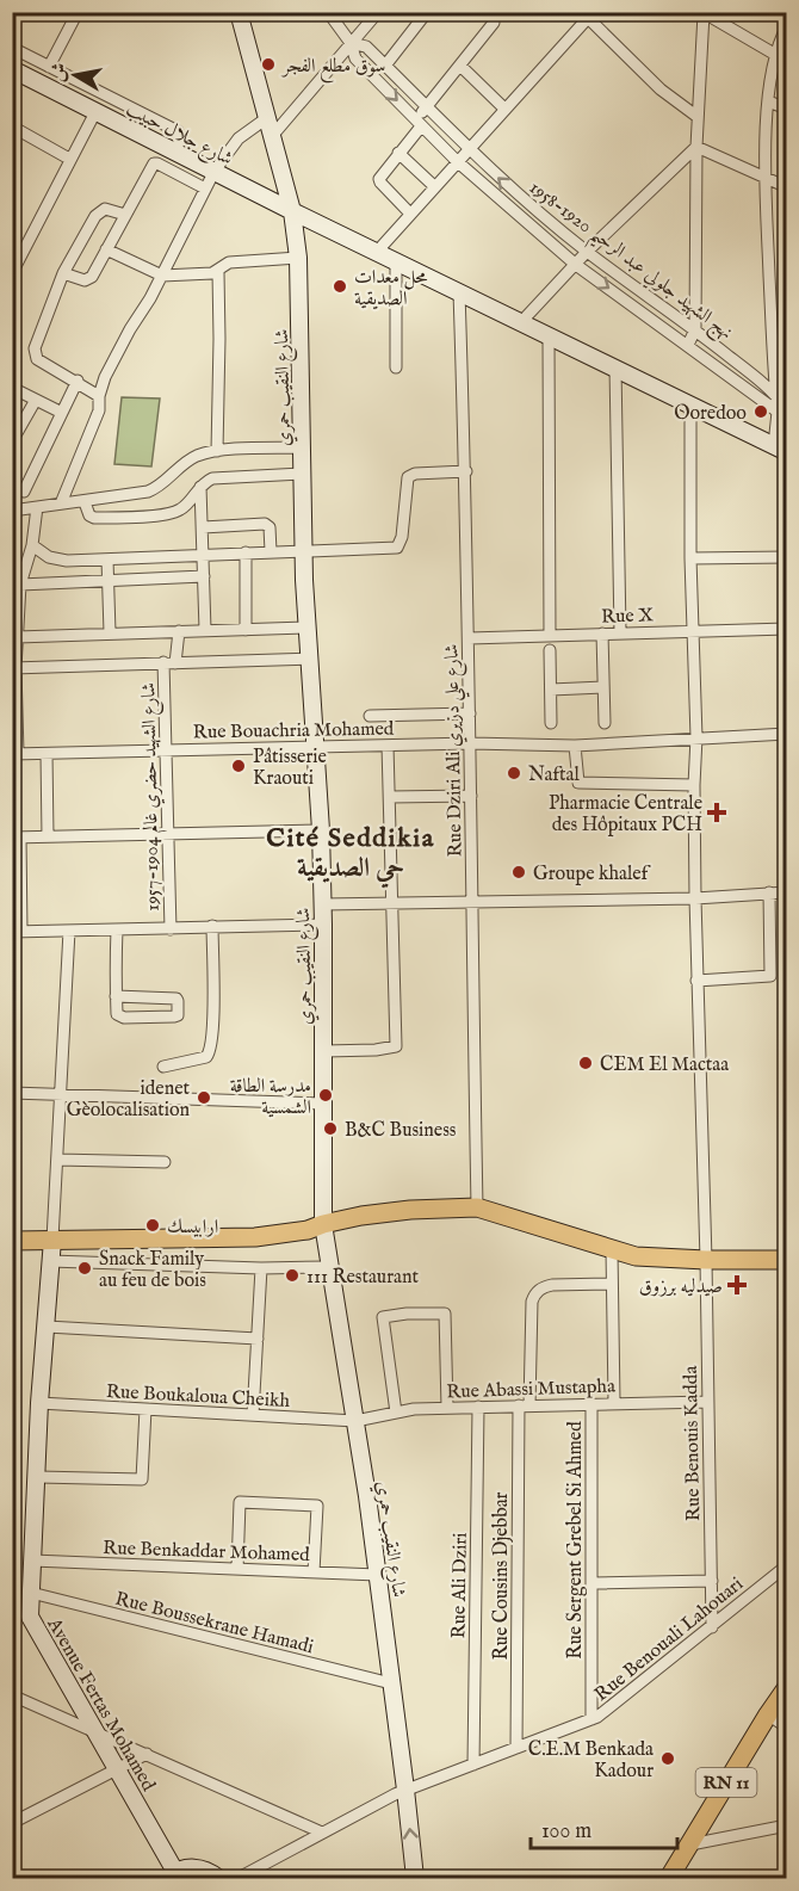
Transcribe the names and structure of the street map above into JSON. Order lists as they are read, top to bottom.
{
  "streets": {
    "main road": [
      "شارع جلال حبيب",
      "شارع النقيب حمري",
      "Avenue Fertas Mohamed",
      "RN 11"
    ],
    "street": [
      "نهج الشهيد جلولي عبد الرحيم 1920-1958",
      "Rue X",
      "Rue Bouachria Mohamed",
      "Rue Dziri Ali شارع علي دزيري",
      "شارع الشهيد حضري غالم 1904-1957",
      "Rue Abassi Mustapha",
      "Rue Boukaloua Cheikh",
      "Rue Benouis Kadda",
      "Rue Sergent Grebel Si Ahmed",
      "Rue Benkaddar Mohamed",
      "Rue Cousins Djebbar",
      "Rue Ali Dziri",
      "Rue Boussekrane Hamadi",
      "Rue Benouali Lahouari"
    ]
  },
  "crossings": [
    ["شارع جلال حبيب", "شارع النقيب حمري"],
    ["شارع جلال حبيب", "Rue Dziri Ali شارع علي دزيري"],
    ["شارع جلال حبيب", "Rue Benouis Kadda"],
    ["شارع النقيب حمري", "Rue Bouachria Mohamed"],
    ["شارع النقيب حمري", "Rue Abassi Mustapha"],
    ["شارع النقيب حمري", "Rue Boukaloua Cheikh"],
    ["شارع النقيب حمري", "Rue Benkaddar Mohamed"],
    ["شارع النقيب حمري", "Rue Boussekrane Hamadi"],
    ["شارع النقيب حمري", "Rue Benouali Lahouari"],
    ["Rue X", "Rue Dziri Ali شارع علي دزيري"],
    ["Rue X", "Rue Benouis Kadda"],
    ["Rue Bouachria Mohamed", "Rue Dziri Ali شارع علي دزيري"],
    ["Rue Bouachria Mohamed", "شارع الشهيد حضري غالم 1904-1957"],
    ["Rue Bouachria Mohamed", "Rue Benouis Kadda"],
    ["Rue Abassi Mustapha", "Rue Boukaloua Cheikh"],
    ["Rue Abassi Mustapha", "Rue Benouis Kadda"],
    ["Rue Abassi Mustapha", "Rue Sergent Grebel Si Ahmed"],
    ["Rue Abassi Mustapha", "Rue Cousins Djebbar"],
    ["Rue Abassi Mustapha", "Rue Ali Dziri"],
    ["Rue Boukaloua Cheikh", "Avenue Fertas Mohamed"],
    ["Rue Benouis Kadda", "Rue Benouali Lahouari"],
    ["Rue Sergent Grebel Si Ahmed", "Rue Benouali Lahouari"],
    ["Rue Benkaddar Mohamed", "Avenue Fertas Mohamed"],
    ["Rue Cousins Djebbar", "Rue Benouali Lahouari"],
    ["Rue Ali Dziri", "Rue Benouali Lahouari"],
    ["Rue Boussekrane Hamadi", "Avenue Fertas Mohamed"]
  ],
  "districts": ["Cité Seddikia حي الصديقية"],
  "places": {
    "other": [
      "سوق مطلع الفجر",
      "محل معدات الصديقية",
      "Ooredoo",
      "Pâtisserie Kraouti",
      "Naftal",
      "Groupe khalef",
      "CEM El Mactaa",
      "مدرسة الطاقة الشمسية",
      "idenet Gèolocalisation",
      "B&C Business",
      "ارابيسك",
      "Snack Family au feu de bois",
      "111 Restaurant",
      "C.E.M Benkada Kadour"
    ],
    "health": ["Pharmacie Centrale des Hôpitaux PCH", "صيدليه برزوق"]
  },
  "scale_bar": "100 m",
  "north": "left"
}
